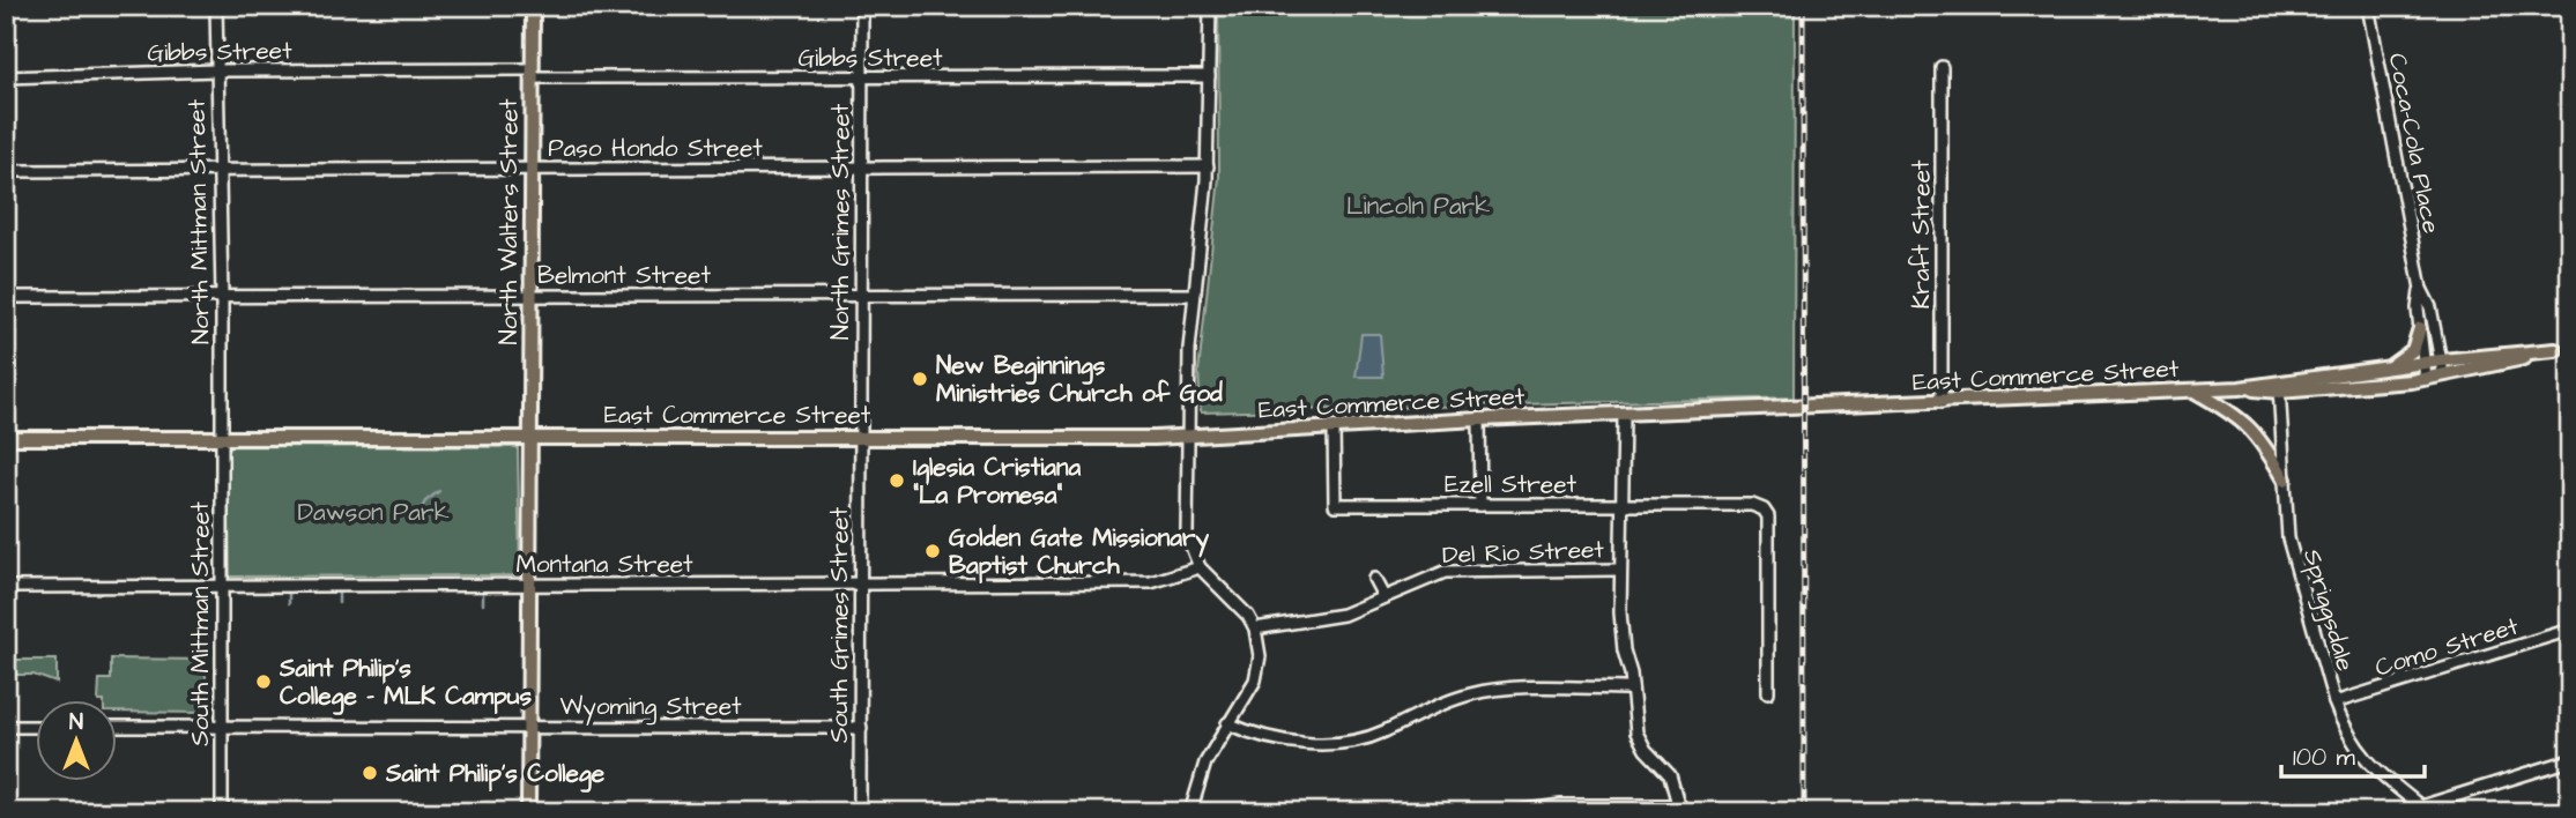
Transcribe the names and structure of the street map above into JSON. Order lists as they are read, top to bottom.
{
  "streets": {
    "main road": ["North Walters Street", "East Commerce Street"],
    "street": [
      "Gibbs Street",
      "Coca-Cola Place",
      "Paso Hondo Street",
      "North Mittman Street",
      "North Grimes Street",
      "Kraft Street",
      "Belmont Street",
      "Ezell Street",
      "Del Rio Street",
      "Montana Street",
      "Spriggsdale",
      "South Mittman Street",
      "South Grimes Street",
      "Como Street",
      "Wyoming Street"
    ]
  },
  "crossings": [
    ["Gibbs Street", "North Mittman Street"],
    ["Gibbs Street", "North Walters Street"],
    ["Gibbs Street", "North Grimes Street"],
    ["Coca-Cola Place", "East Commerce Street"],
    ["Paso Hondo Street", "North Mittman Street"],
    ["Paso Hondo Street", "North Walters Street"],
    ["Paso Hondo Street", "North Grimes Street"],
    ["North Mittman Street", "Belmont Street"],
    ["North Mittman Street", "East Commerce Street"],
    ["North Mittman Street", "South Mittman Street"],
    ["North Walters Street", "Belmont Street"],
    ["North Walters Street", "East Commerce Street"],
    ["North Walters Street", "Montana Street"],
    ["North Walters Street", "Wyoming Street"],
    ["North Grimes Street", "Belmont Street"],
    ["North Grimes Street", "East Commerce Street"],
    ["North Grimes Street", "South Grimes Street"],
    ["Kraft Street", "East Commerce Street"],
    ["East Commerce Street", "Ezell Street"],
    ["East Commerce Street", "Spriggsdale"],
    ["East Commerce Street", "South Mittman Street"],
    ["East Commerce Street", "South Grimes Street"],
    ["Montana Street", "South Mittman Street"],
    ["Montana Street", "South Grimes Street"],
    ["Spriggsdale", "Como Street"],
    ["South Mittman Street", "Wyoming Street"],
    ["South Grimes Street", "Wyoming Street"]
  ],
  "parks": ["Lincoln Park", "Dawson Park"],
  "places": [
    "New Beginnings Ministries Church of God",
    "Iglesia Cristiana \"La Promesa\"",
    "Golden Gate Missionary Baptist Church",
    "Saint Philip's College - MLK Campus",
    "Saint Philip's College"
  ],
  "scale_bar": "100 m",
  "north": "top"
}
